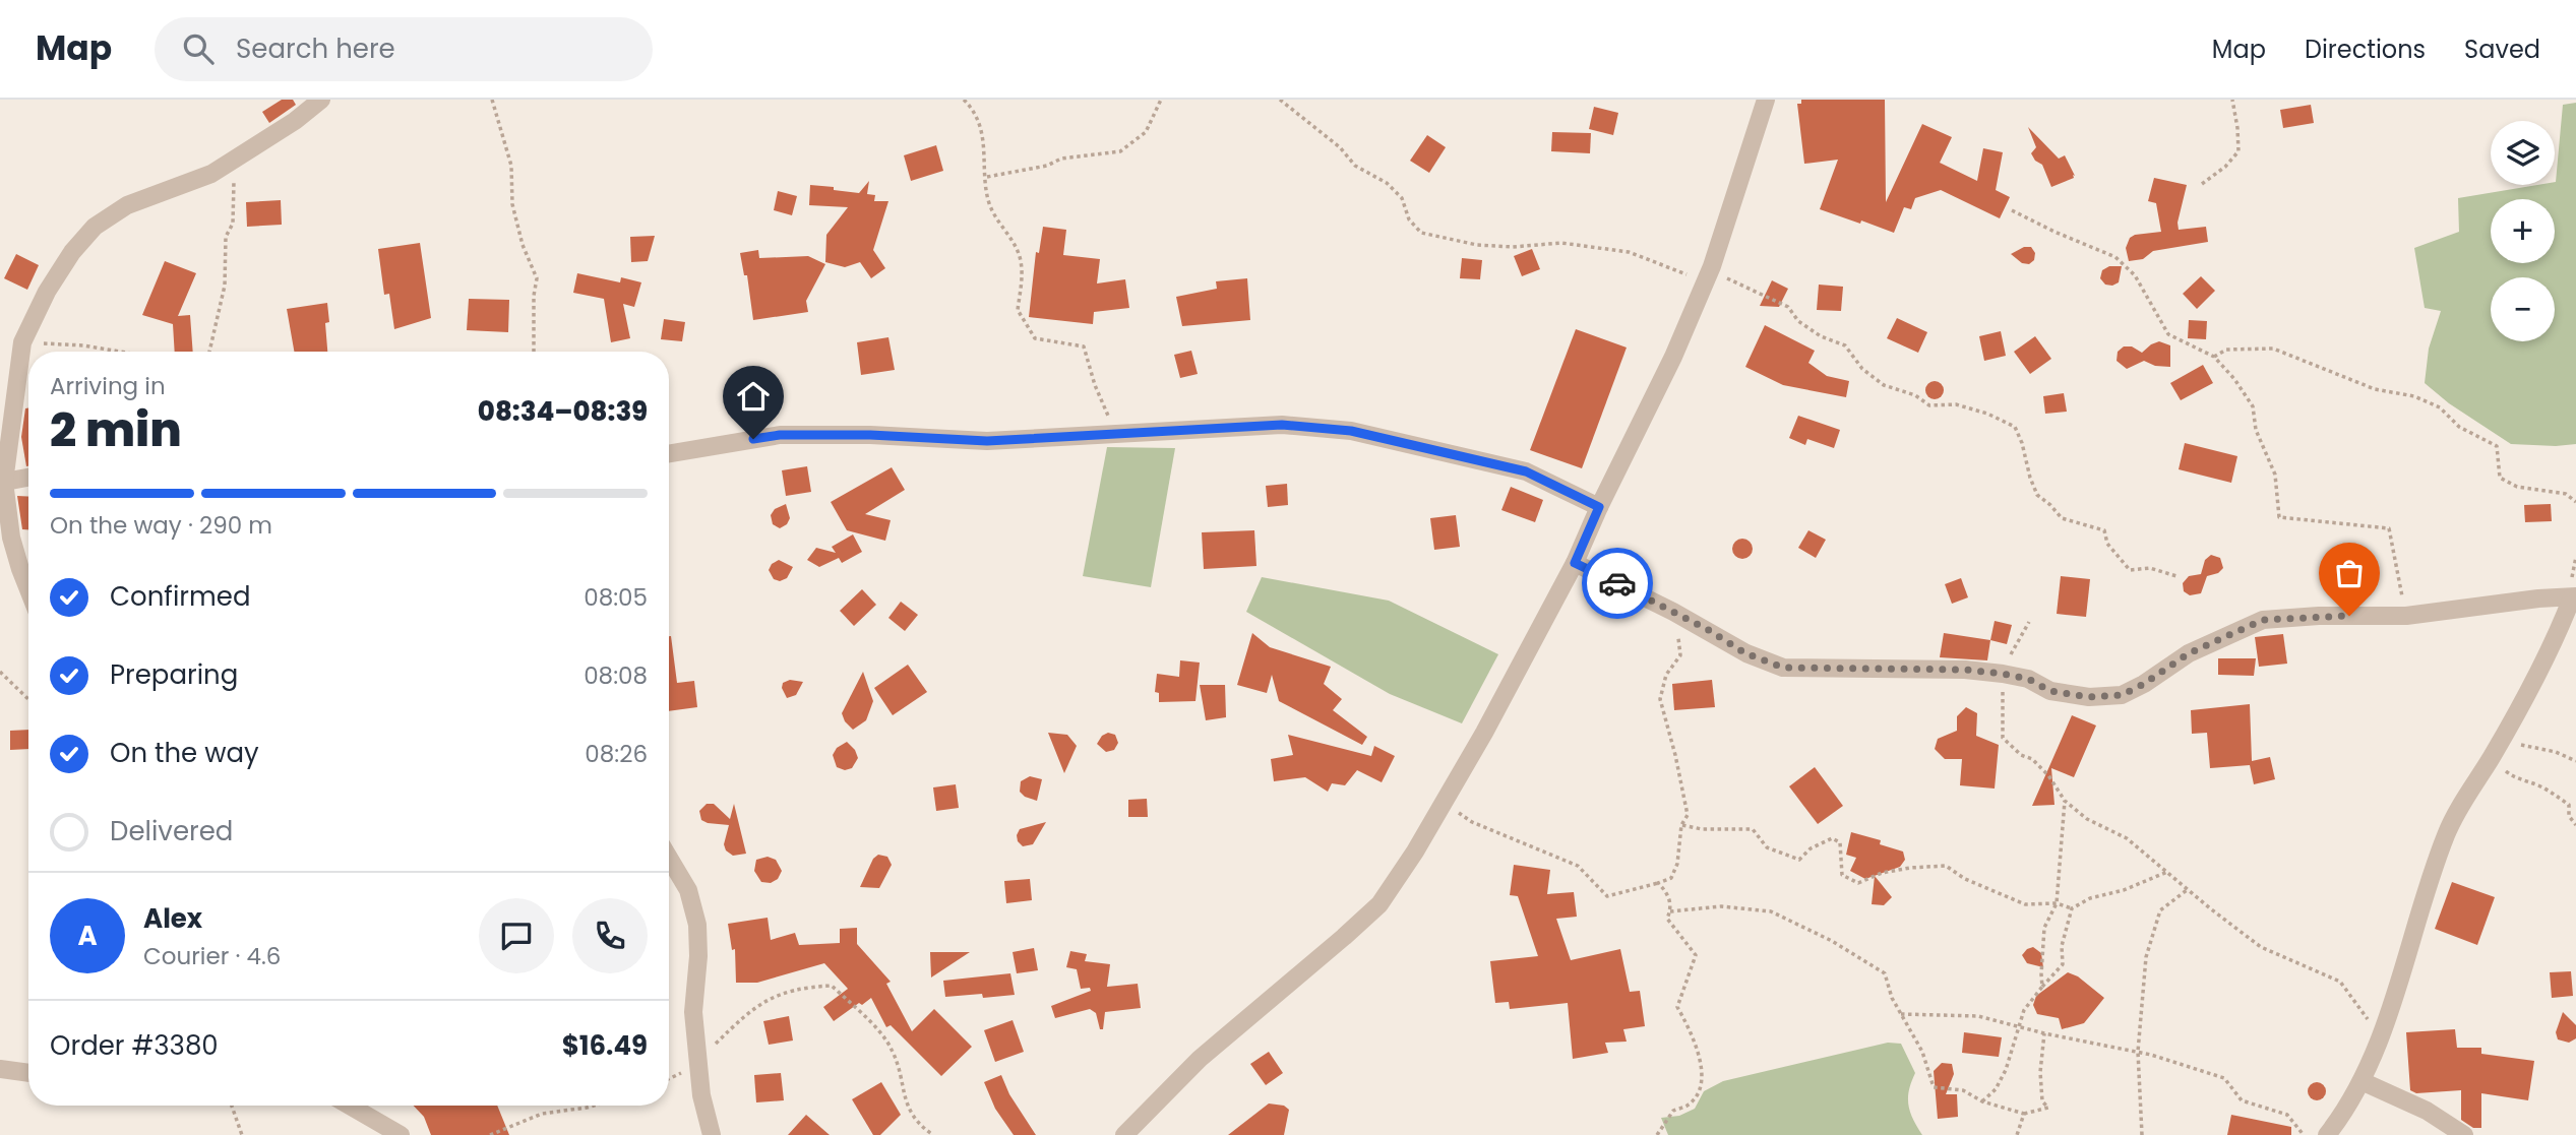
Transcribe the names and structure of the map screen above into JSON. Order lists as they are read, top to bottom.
{
  "page": {
    "header": "Map",
    "search": "Search here",
    "nav": ["Map", "Directions", "Saved"],
    "map_buttons": ["+", "−"],
    "heading": ["2 min", "Arriving in", "08:34–08:39"],
    "panel": [
      "Alex",
      "Courier · 4.6",
      "Order #3380",
      "$16.49"
    ],
    "bar": "On the way · 290 m",
    "list": [
      ["Confirmed", "08:05"],
      ["Preparing", "08:08"],
      ["On the way", "08:26"],
      "Delivered"
    ],
    "round": "A"
  }
}
